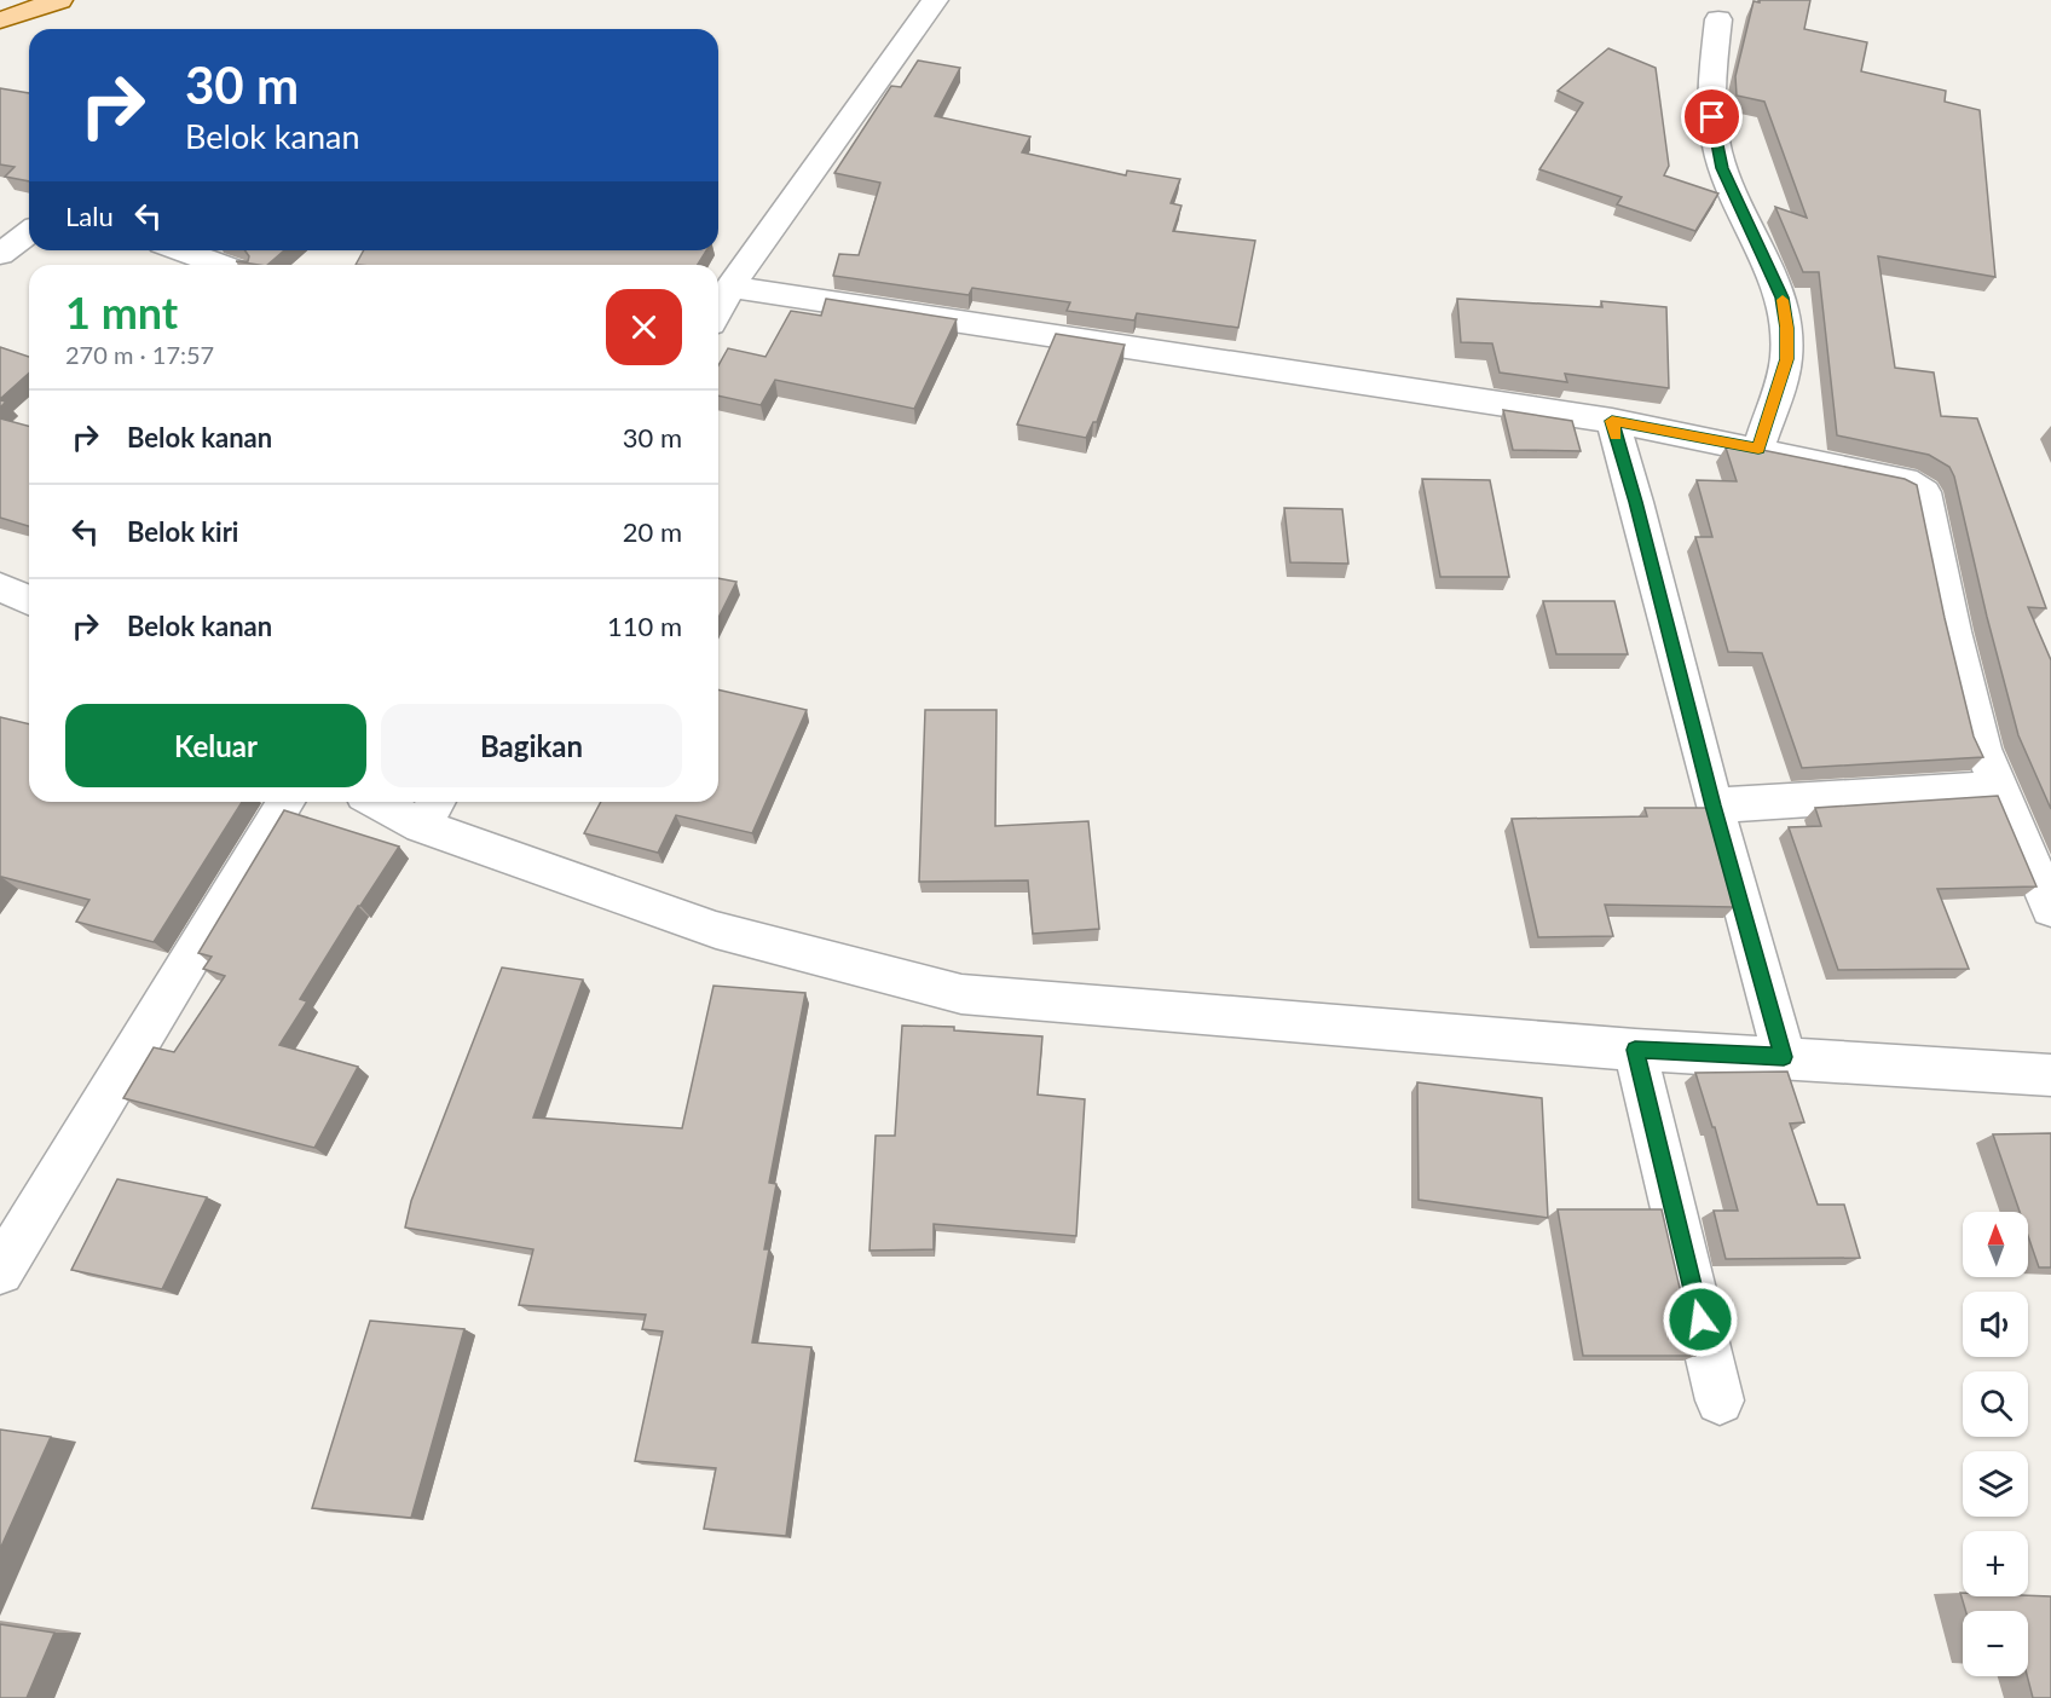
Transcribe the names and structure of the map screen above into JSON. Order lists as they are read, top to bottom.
{
  "north": "top",
  "page": {
    "turn": ["30 m", "Belok kanan"],
    "then": "Lalu",
    "heading": ["1 mnt", "270 m · 17:57"],
    "list": [
      {
        "name": "Belok kanan",
        "value": "30 m"
      },
      {
        "name": "Belok kiri",
        "value": "20 m"
      },
      {
        "name": "Belok kanan",
        "value": "110 m"
      }
    ],
    "buttons": ["Keluar", "Bagikan"],
    "map_buttons": ["+", "−"]
  }
}
